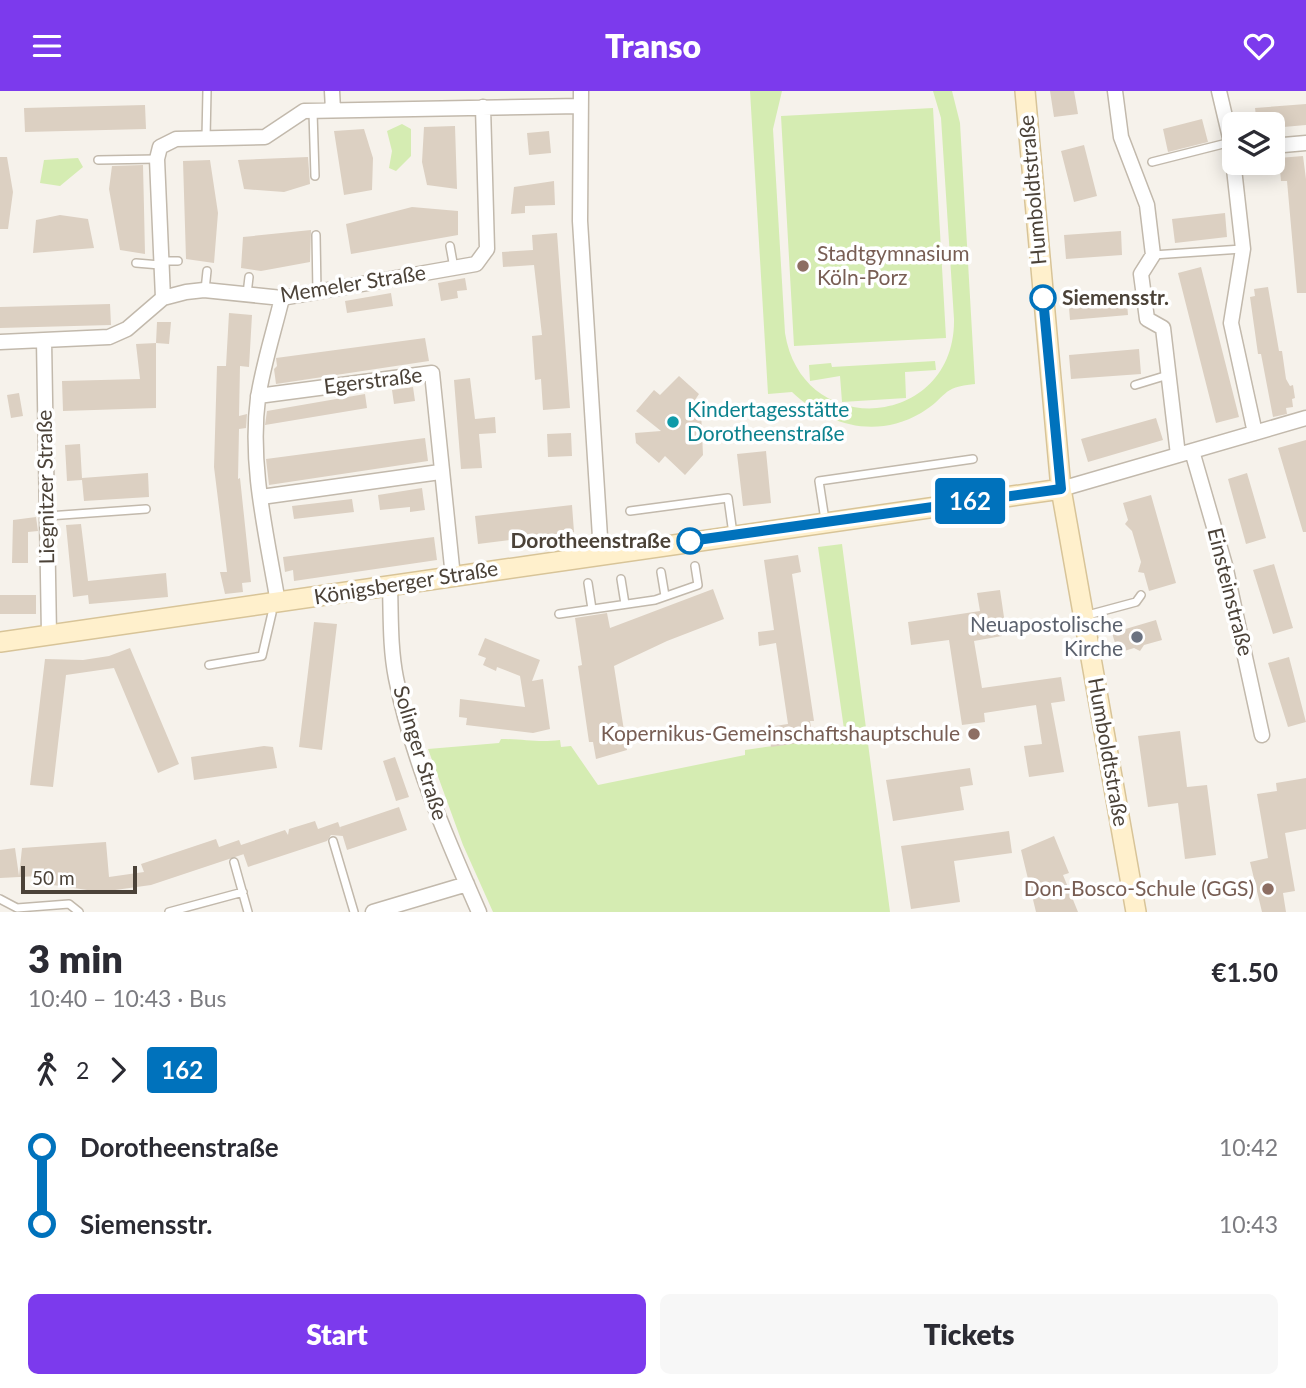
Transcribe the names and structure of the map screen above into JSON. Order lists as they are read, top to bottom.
{
  "streets": {
    "street": [
      "Humboldtstraße",
      "Memeler Straße",
      "Egerstraße",
      "Liegnitzer Straße",
      "Königsberger Straße",
      "Einsteinstraße",
      "Solinger Straße"
    ]
  },
  "crossings": [
    ["Humboldtstraße", "Königsberger Straße"],
    ["Egerstraße", "Königsberger Straße"],
    ["Liegnitzer Straße", "Königsberger Straße"],
    ["Königsberger Straße", "Solinger Straße"]
  ],
  "places": [
    "Stadtgymnasium Köln-Porz",
    "Siemensstr.",
    "Kindertagesstätte Dorotheenstraße",
    "Dorotheenstraße",
    "Neuapostolische Kirche",
    "Kopernikus-Gemeinschaftshauptschule",
    "Don-Bosco-Schule (GGS)"
  ],
  "lines": ["bus line 162"],
  "scale_bar": "50 m",
  "page": {
    "header": "Transo",
    "on_map": "162",
    "scale": "50 m",
    "heading": ["3 min", "10:40 – 10:43 · Bus", "€1.50"],
    "legs": ["2", "162"],
    "list": [
      {
        "name": "Dorotheenstraße",
        "value": "10:42"
      },
      {
        "name": "Siemensstr.",
        "value": "10:43"
      }
    ],
    "buttons": ["Start", "Tickets"]
  }
}
